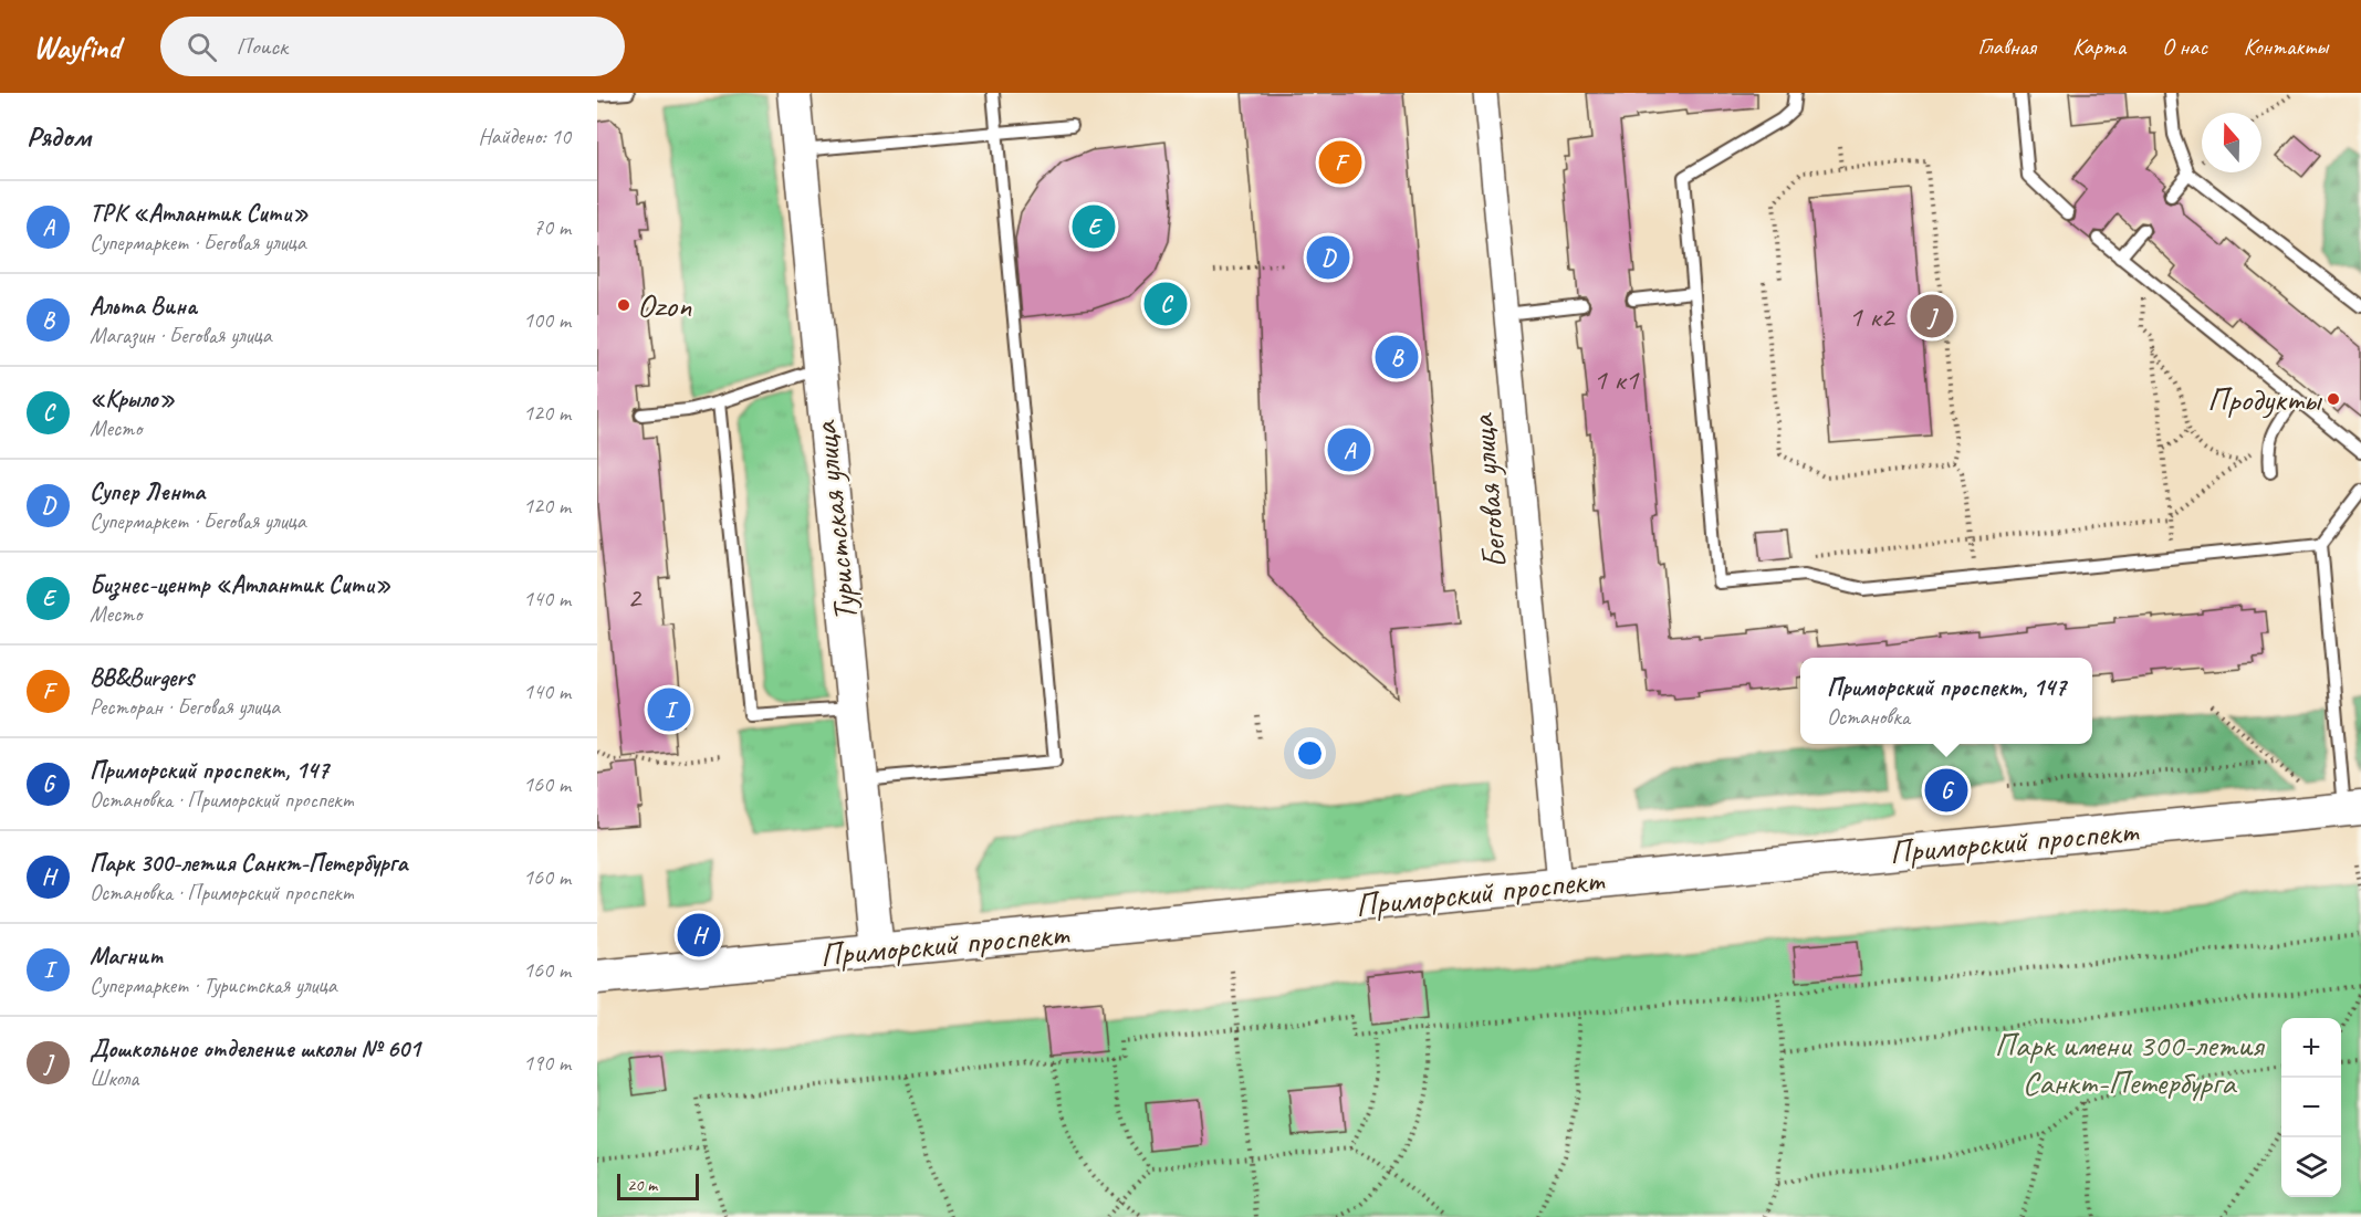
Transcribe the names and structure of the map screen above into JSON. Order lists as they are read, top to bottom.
{
  "streets": {
    "street": ["Беговая улица", "Туристская улица", "Приморский проспект"]
  },
  "crossings": [
    ["Беговая улица", "Приморский проспект"],
    ["Туристская улица", "Приморский проспект"]
  ],
  "parks": ["Парк имени 300-летия Санкт-Петербурга"],
  "places": ["Ozon", "Продукты"],
  "house_numbers": ["1 к2", "1 к1", "2"],
  "scale_bar": "20 m",
  "north": "top",
  "page": {
    "header": "Wayfind",
    "search": "Поиск",
    "nav": [
      "Главная",
      "Карта",
      "О нас",
      "Контакты"
    ],
    "heading": ["Рядом", "Найдено: 10"],
    "pins": [
      "F",
      "E",
      "D",
      "C",
      "J",
      "B",
      "A",
      "I",
      "G",
      "H"
    ],
    "list": [
      {
        "mark": "A",
        "name": "ТРК «Атлантик Сити»",
        "note": "Супермаркет · Беговая улица",
        "value": "70 m"
      },
      {
        "mark": "B",
        "name": "Альта Вина",
        "note": "Магазин · Беговая улица",
        "value": "100 m"
      },
      {
        "mark": "C",
        "name": "«Крыло»",
        "note": "Место",
        "value": "120 m"
      },
      {
        "mark": "D",
        "name": "Супер Лента",
        "note": "Супермаркет · Беговая улица",
        "value": "120 m"
      },
      {
        "mark": "E",
        "name": "Бизнес-центр «Атлантик Сити»",
        "note": "Место",
        "value": "140 m"
      },
      {
        "mark": "F",
        "name": "BB&Burgers",
        "note": "Ресторан · Беговая улица",
        "value": "140 m"
      },
      {
        "mark": "G",
        "name": "Приморский проспект, 147",
        "note": "Остановка · Приморский проспект",
        "value": "160 m"
      },
      {
        "mark": "H",
        "name": "Парк 300-летия Санкт-Петербурга",
        "note": "Остановка · Приморский проспект",
        "value": "160 m"
      },
      {
        "mark": "I",
        "name": "Магнит",
        "note": "Супермаркет · Туристская улица",
        "value": "160 m"
      },
      {
        "mark": "J",
        "name": "Дошкольное отделение школы № 601",
        "note": "Школа",
        "value": "190 m"
      }
    ],
    "popup": ["Приморский проспект, 147", "Остановка"],
    "map_buttons": ["+", "−"],
    "scale": "20 m"
  }
}
